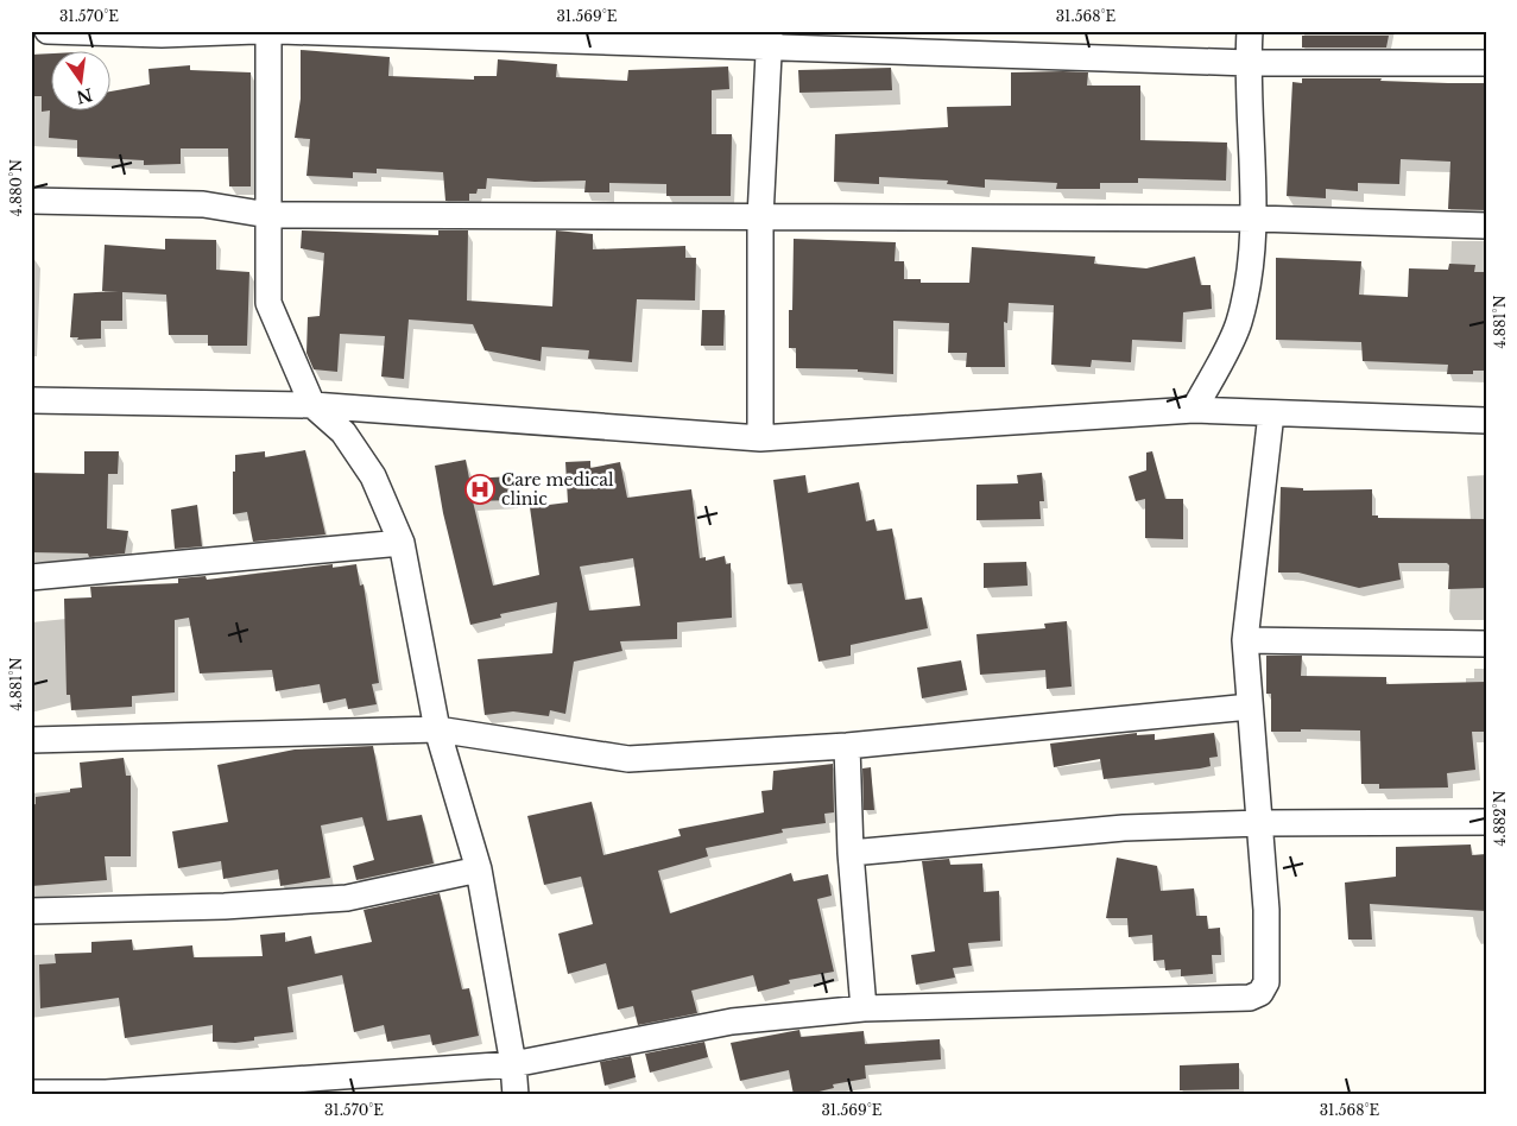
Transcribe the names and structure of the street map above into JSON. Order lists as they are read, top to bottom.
{
  "places": {
    "hospital": ["Care medical clinic"]
  },
  "north": "bottom",
  "coordinates": [
    "31.570°E",
    "31.569°E",
    "31.568°E",
    "4.880°N",
    "4.881°N",
    "4.882°N"
  ]
}
